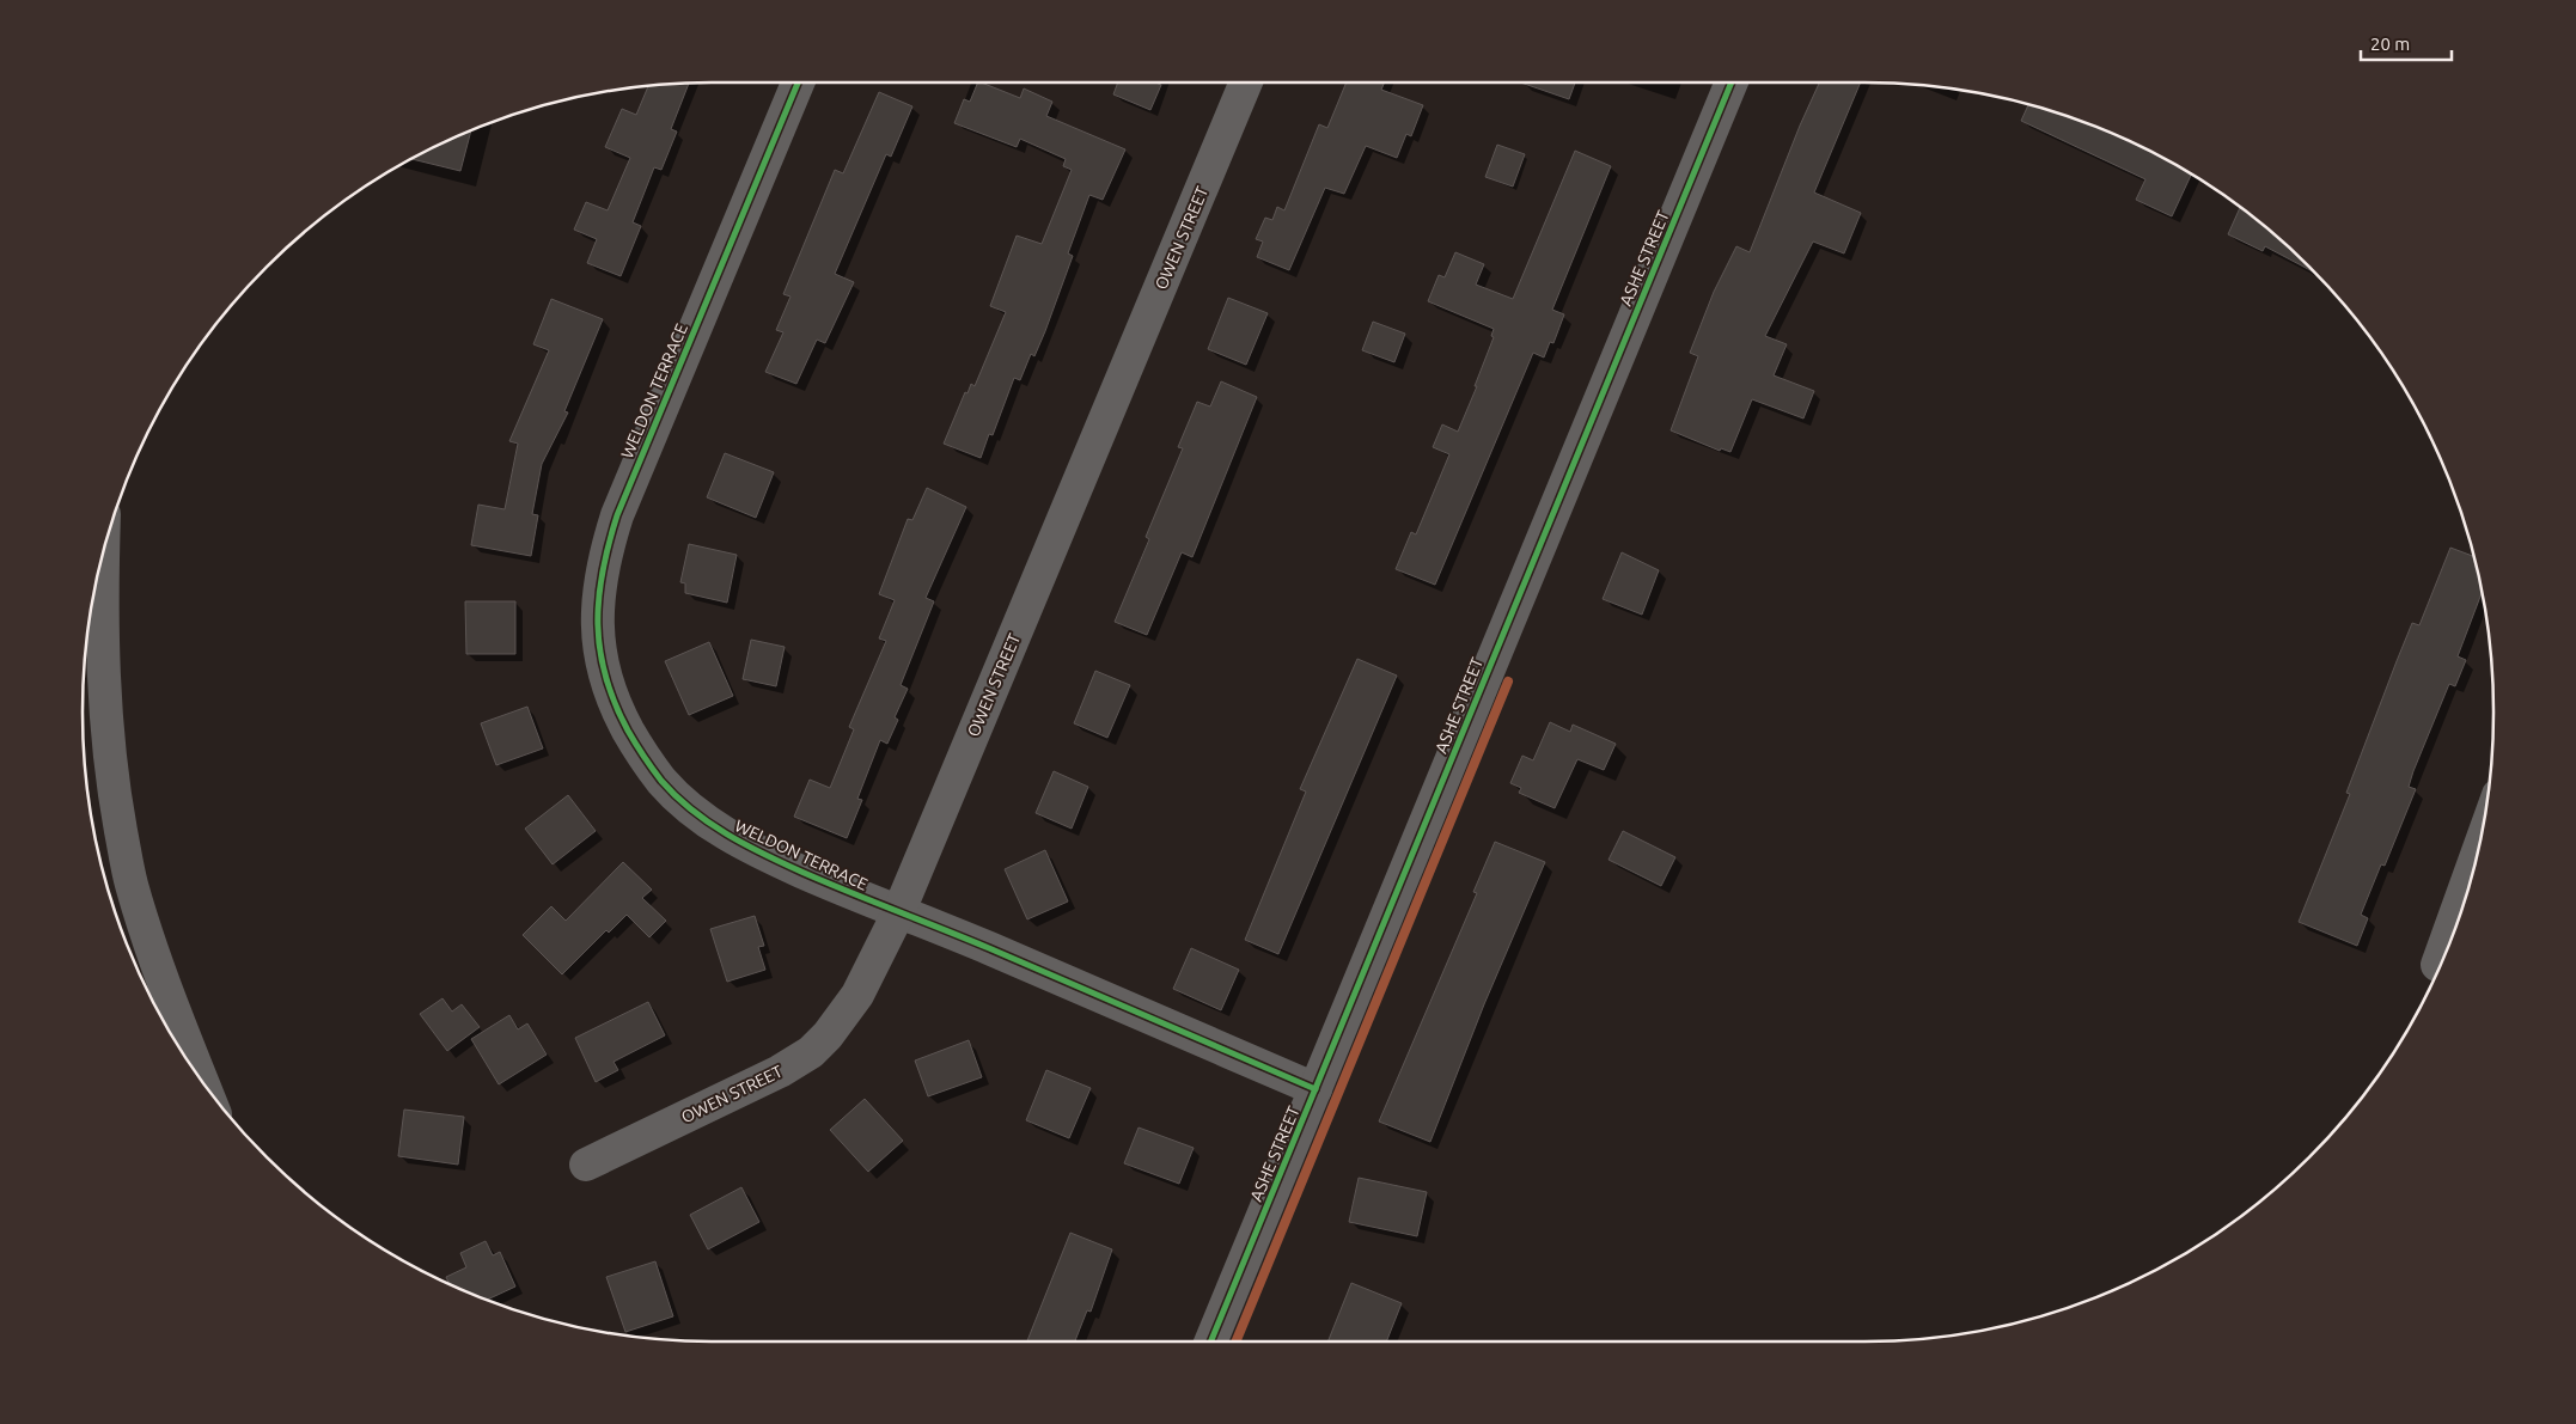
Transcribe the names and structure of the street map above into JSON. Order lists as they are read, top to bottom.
{
  "streets": {
    "street": ["OWEN STREET", "ASHE STREET", "WELDON TERRACE"]
  },
  "crossings": [
    ["OWEN STREET", "WELDON TERRACE"],
    ["ASHE STREET", "WELDON TERRACE"]
  ],
  "scale_bar": "20 m"
}
